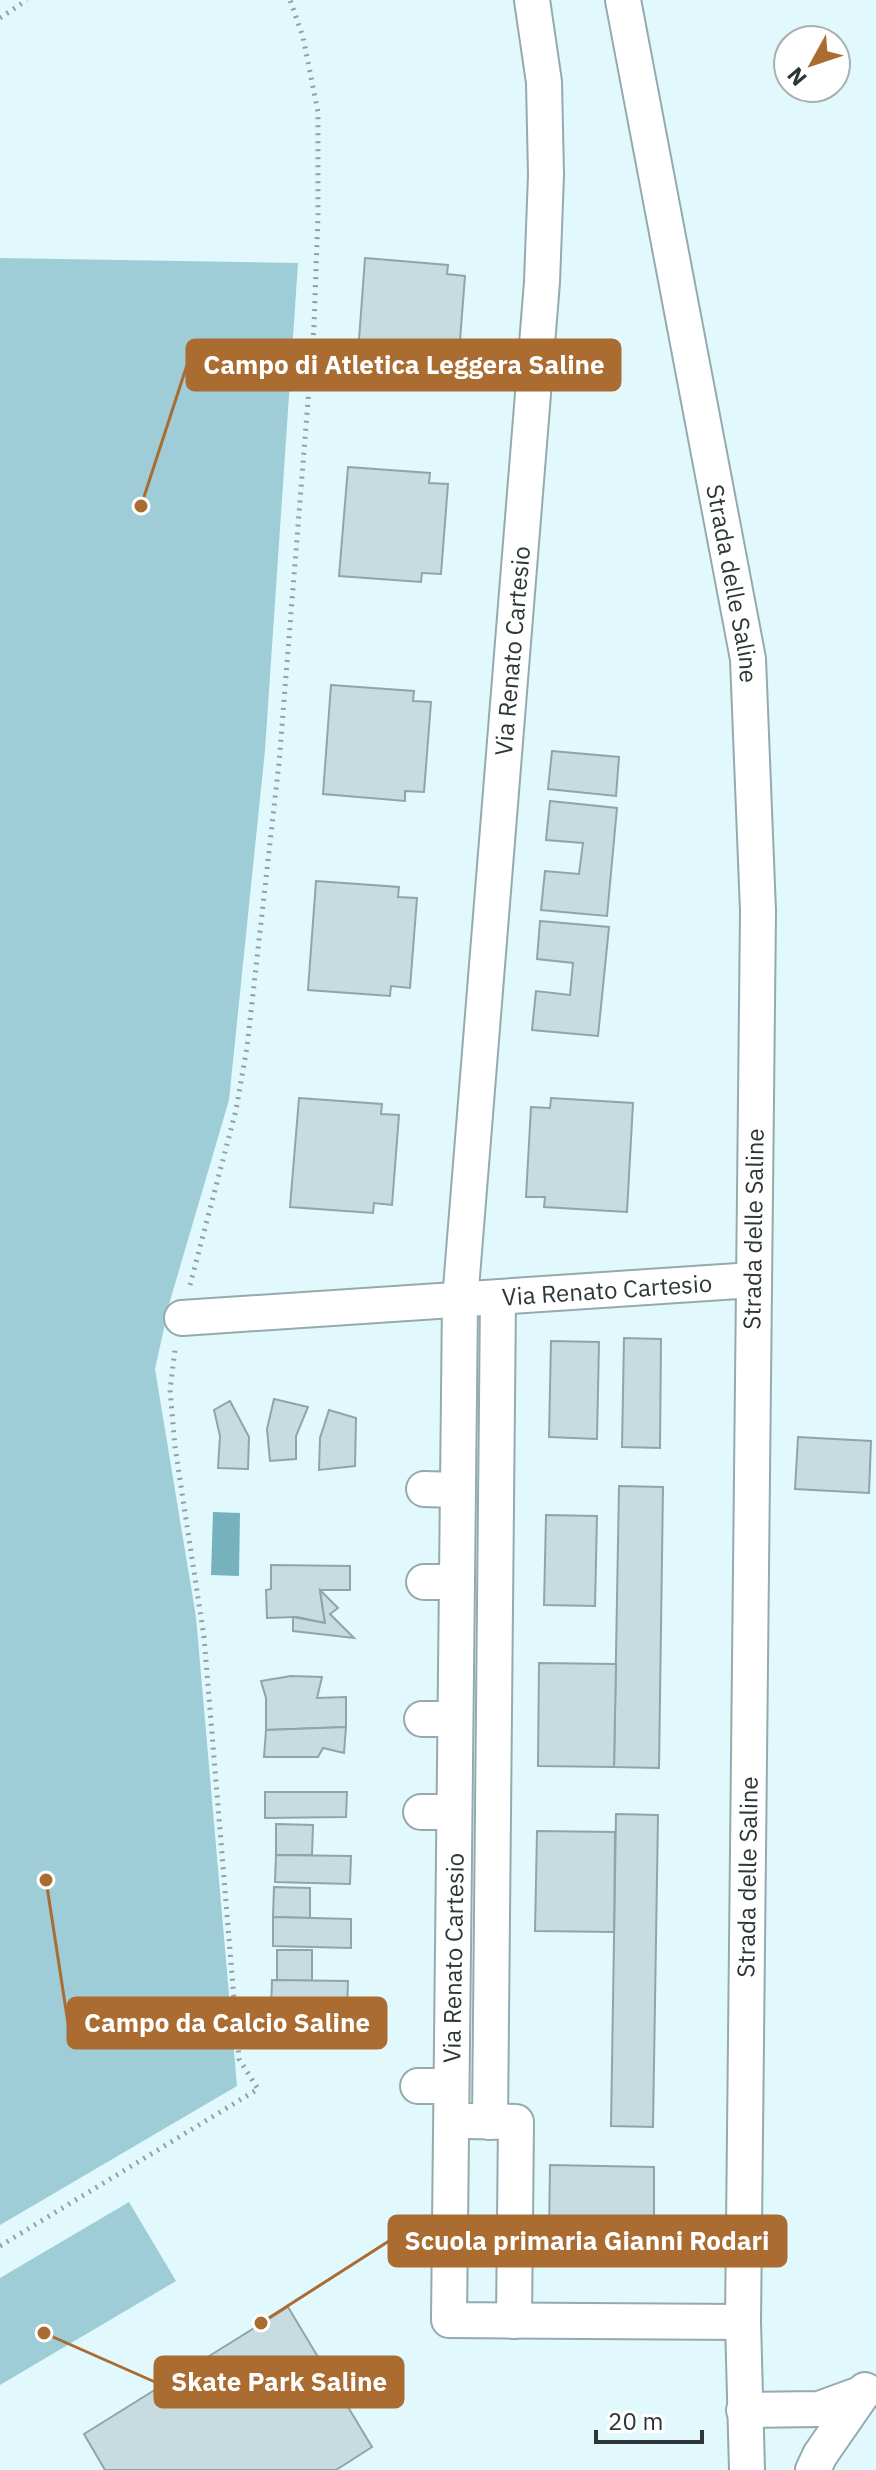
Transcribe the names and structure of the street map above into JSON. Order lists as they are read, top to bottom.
{
  "streets": {
    "street": ["Strada delle Saline", "Via Renato Cartesio"]
  },
  "crossings": [
    ["Strada delle Saline", "Via Renato Cartesio"]
  ],
  "places": [
    "Campo di Atletica Leggera Saline",
    "Campo da Calcio Saline",
    "Scuola primaria Gianni Rodari",
    "Skate Park Saline"
  ],
  "scale_bar": "20 m",
  "north": "bottom left"
}
